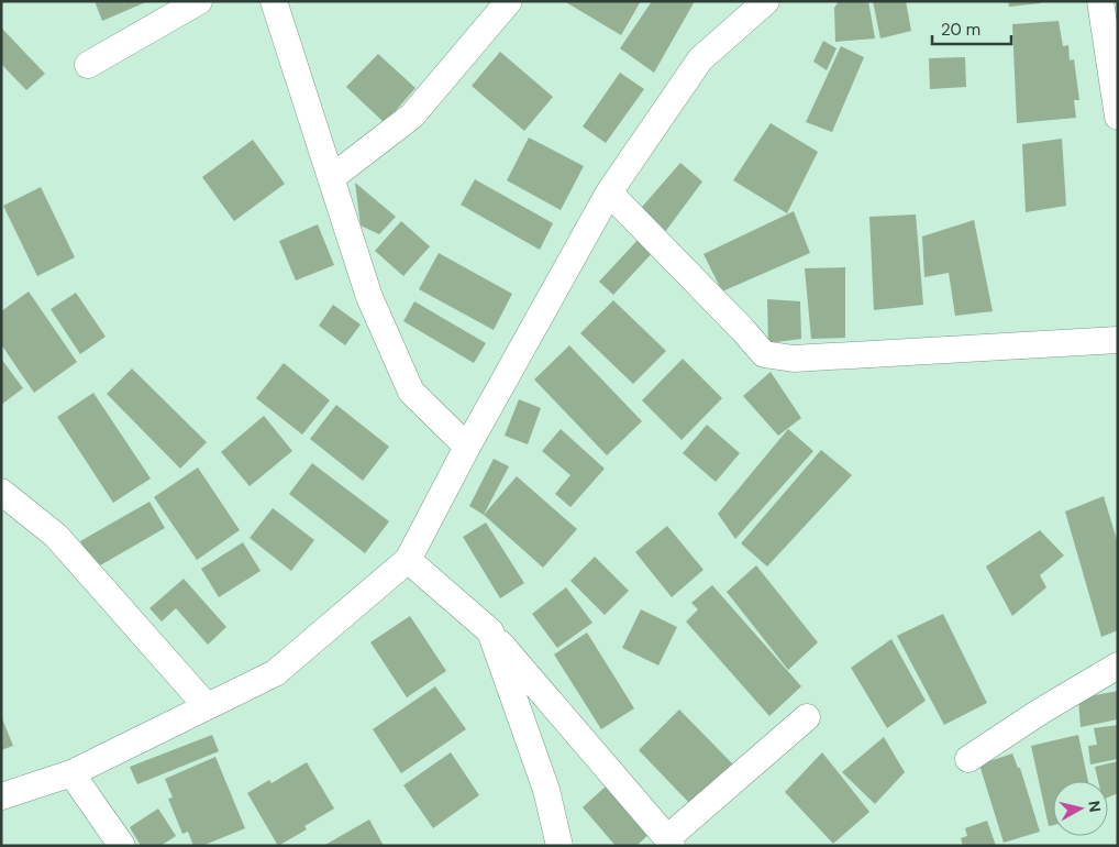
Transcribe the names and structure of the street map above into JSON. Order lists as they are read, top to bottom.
{
  "scale_bar": "20 m",
  "north": "right"
}
